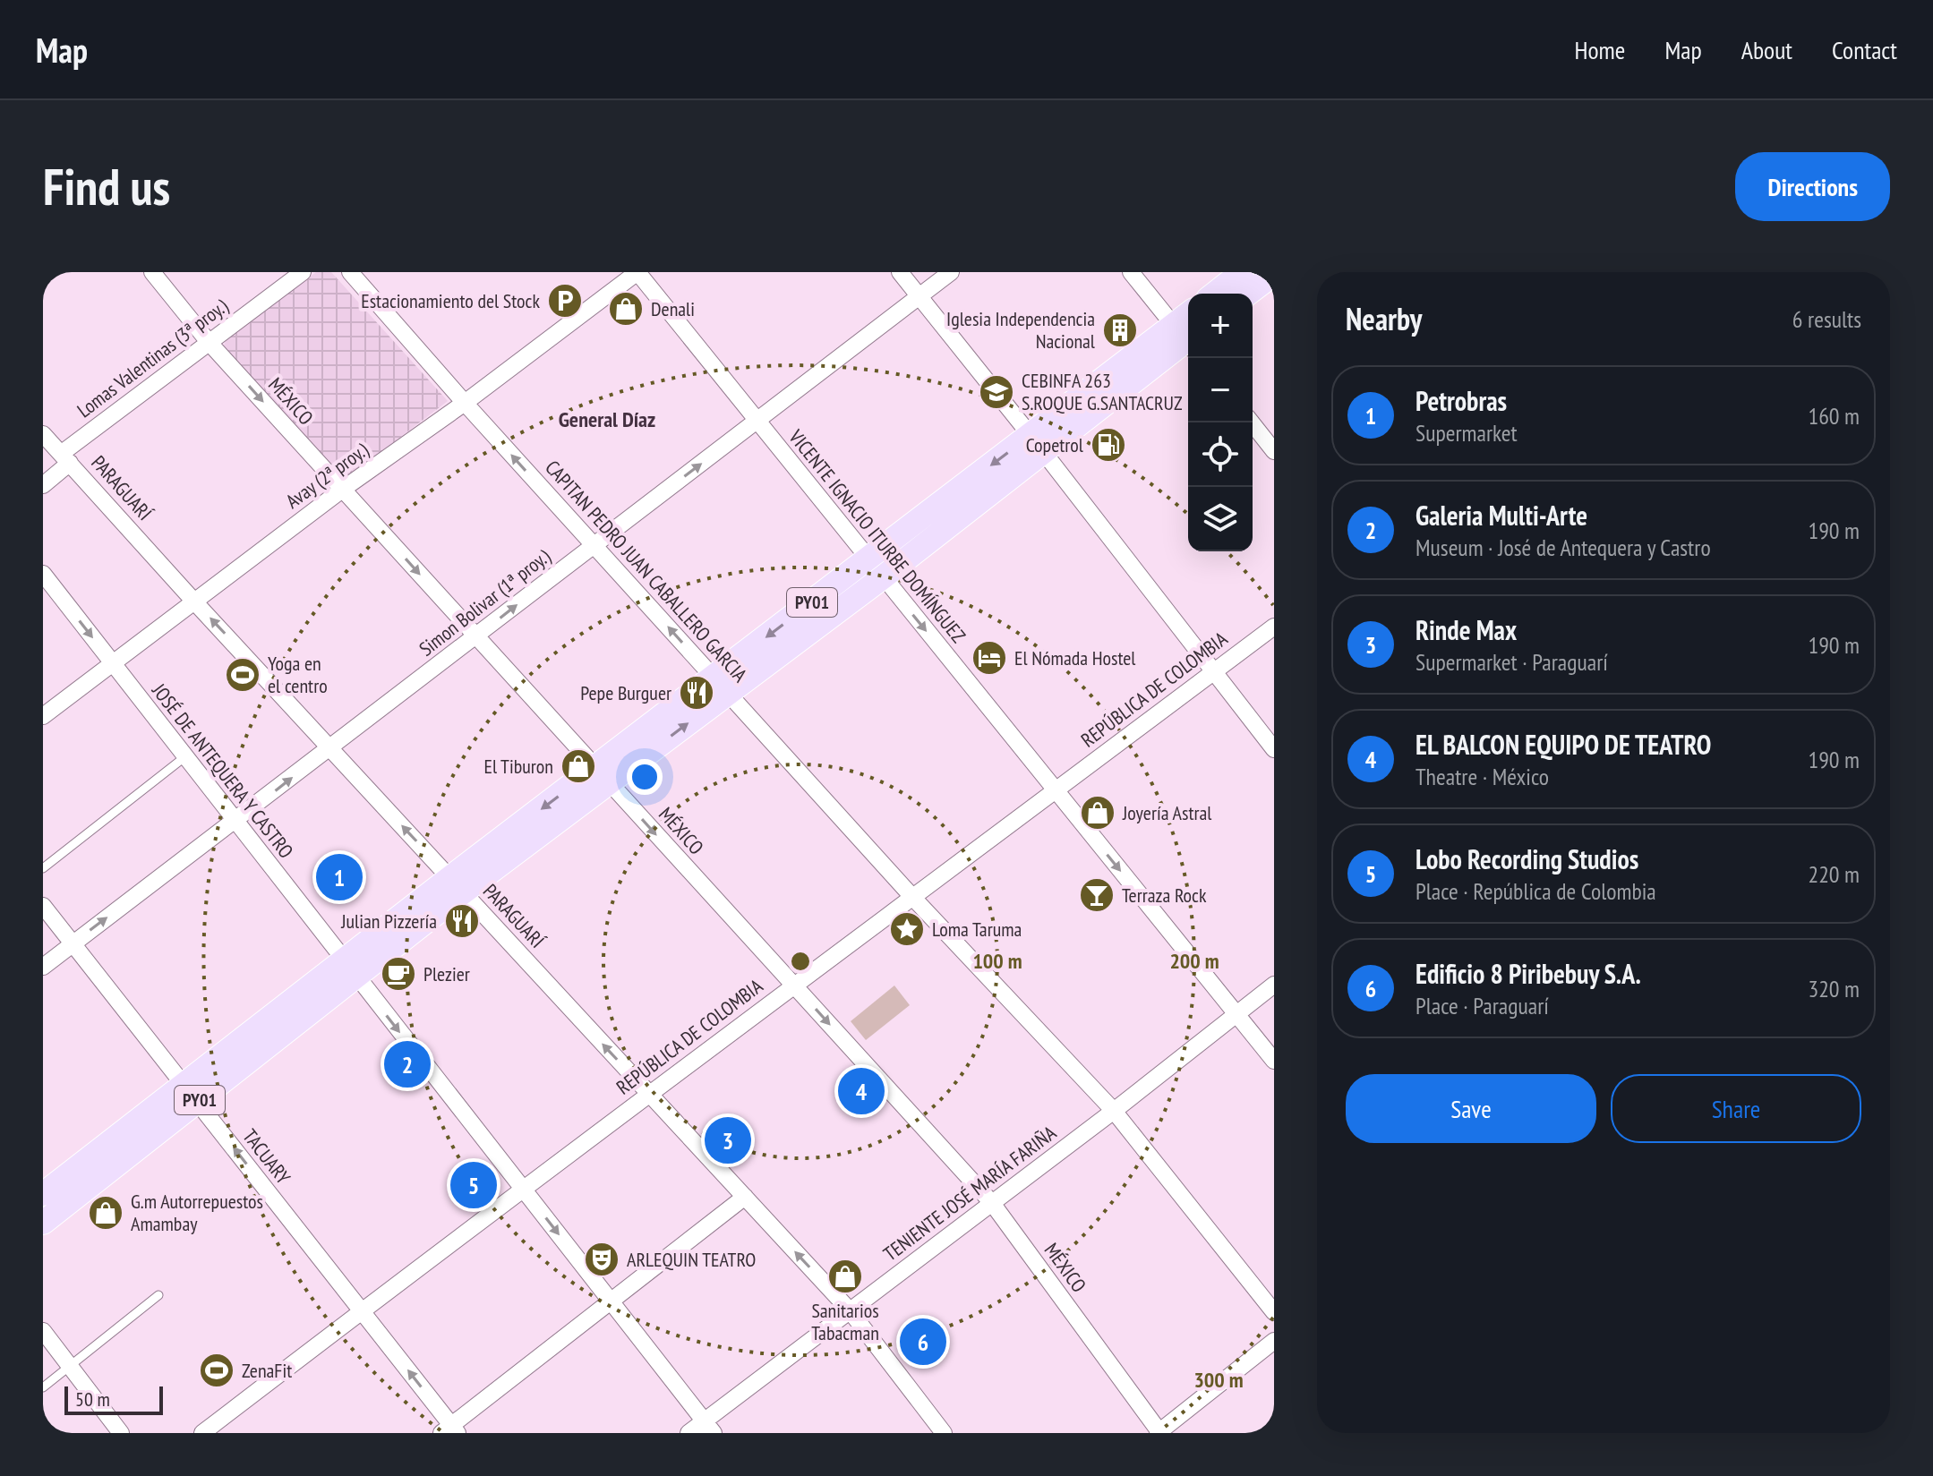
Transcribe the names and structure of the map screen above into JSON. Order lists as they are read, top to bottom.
{
  "streets": {
    "main road": ["PY01"],
    "street": [
      "Lomas Valentinas (3ª proy.)",
      "MÉXICO",
      "Avay (2ª proy.)",
      "PARAGUARÍ",
      "VICENTE IGNACIO ITURBE DOMÍNGUEZ",
      "CAPITAN PEDRO JUAN CABALLERO GARCIA",
      "Simon Bolivar (1ª proy.)",
      "REPÚBLICA DE COLOMBIA",
      "JOSÉ DE ANTEQUERA Y CASTRO",
      "TACUARY",
      "TENIENTE JOSÉ MARÍA FARIÑA"
    ]
  },
  "crossings": [
    ["Lomas Valentinas (3ª proy.)", "MÉXICO"],
    ["Lomas Valentinas (3ª proy.)", "PARAGUARÍ"],
    ["MÉXICO", "Avay (2ª proy.)"],
    ["MÉXICO", "Simon Bolivar (1ª proy.)"],
    ["MÉXICO", "PY01"],
    ["MÉXICO", "REPÚBLICA DE COLOMBIA"],
    ["MÉXICO", "TENIENTE JOSÉ MARÍA FARIÑA"],
    ["Avay (2ª proy.)", "PARAGUARÍ"],
    ["Avay (2ª proy.)", "VICENTE IGNACIO ITURBE DOMÍNGUEZ"],
    ["Avay (2ª proy.)", "CAPITAN PEDRO JUAN CABALLERO GARCIA"],
    ["Avay (2ª proy.)", "JOSÉ DE ANTEQUERA Y CASTRO"],
    ["PARAGUARÍ", "Simon Bolivar (1ª proy.)"],
    ["PARAGUARÍ", "PY01"],
    ["PARAGUARÍ", "REPÚBLICA DE COLOMBIA"],
    ["PARAGUARÍ", "TENIENTE JOSÉ MARÍA FARIÑA"],
    ["VICENTE IGNACIO ITURBE DOMÍNGUEZ", "Simon Bolivar (1ª proy.)"],
    ["VICENTE IGNACIO ITURBE DOMÍNGUEZ", "PY01"],
    ["VICENTE IGNACIO ITURBE DOMÍNGUEZ", "REPÚBLICA DE COLOMBIA"],
    ["VICENTE IGNACIO ITURBE DOMÍNGUEZ", "TENIENTE JOSÉ MARÍA FARIÑA"],
    ["CAPITAN PEDRO JUAN CABALLERO GARCIA", "Simon Bolivar (1ª proy.)"],
    ["CAPITAN PEDRO JUAN CABALLERO GARCIA", "PY01"],
    ["CAPITAN PEDRO JUAN CABALLERO GARCIA", "REPÚBLICA DE COLOMBIA"],
    ["CAPITAN PEDRO JUAN CABALLERO GARCIA", "TENIENTE JOSÉ MARÍA FARIÑA"],
    ["Simon Bolivar (1ª proy.)", "JOSÉ DE ANTEQUERA Y CASTRO"],
    ["Simon Bolivar (1ª proy.)", "TACUARY"],
    ["PY01", "JOSÉ DE ANTEQUERA Y CASTRO"],
    ["PY01", "TACUARY"],
    ["REPÚBLICA DE COLOMBIA", "JOSÉ DE ANTEQUERA Y CASTRO"],
    ["REPÚBLICA DE COLOMBIA", "TACUARY"],
    ["JOSÉ DE ANTEQUERA Y CASTRO", "TENIENTE JOSÉ MARÍA FARIÑA"]
  ],
  "one_way": [
    "MÉXICO",
    "PARAGUARÍ",
    "VICENTE IGNACIO ITURBE DOMÍNGUEZ",
    "Simon Bolivar (1ª proy.)",
    "JOSÉ DE ANTEQUERA Y CASTRO",
    "TACUARY"
  ],
  "districts": ["General Díaz"],
  "places": {
    "parking": ["Estacionamiento del Stock"],
    "shop": [
      "Denali",
      "El Tiburon",
      "Joyería Astral",
      "G.m Autorrepuestos Amambay",
      "Sanitarios Tabacman"
    ],
    "building": ["Iglesia Independencia Nacional"],
    "school or university": ["CEBINFA 263 S.ROQUE G.SANTACRUZ"],
    "fuel station": ["Copetrol"],
    "hotel": ["El Nómada Hostel"],
    "sports": ["Yoga en el centro", "ZenaFit"],
    "restaurant": ["Pepe Burguer", "Julian Pizzería"],
    "bar": ["Terraza Rock"],
    "place": ["Loma Taruma"],
    "cafe": ["Plezier"],
    "theatre": ["ARLEQUIN TEATRO"]
  },
  "scale_bar": "50 m",
  "page": {
    "header": "Map",
    "nav": [
      "Home",
      "Map",
      "About",
      "Contact"
    ],
    "buttons": [
      "Directions",
      ["Save", "Share"]
    ],
    "title": "Find us",
    "heading": ["Nearby", "6 results"],
    "map_buttons": ["+", "−"],
    "list": [
      {
        "mark": "1",
        "name": "Petrobras",
        "note": "Supermarket",
        "value": "160 m"
      },
      {
        "mark": "2",
        "name": "Galeria Multi-Arte",
        "note": "Museum · José de Antequera y Castro",
        "value": "190 m"
      },
      {
        "mark": "3",
        "name": "Rinde Max",
        "note": "Supermarket · Paraguarí",
        "value": "190 m"
      },
      {
        "mark": "4",
        "name": "EL BALCON EQUIPO DE TEATRO",
        "note": "Theatre · México",
        "value": "190 m"
      },
      {
        "mark": "5",
        "name": "Lobo Recording Studios",
        "note": "Place · República de Colombia",
        "value": "220 m"
      },
      {
        "mark": "6",
        "name": "Edificio 8 Piribebuy S.A.",
        "note": "Place · Paraguarí",
        "value": "320 m"
      }
    ],
    "pins": [
      "1",
      "2",
      "4",
      "3",
      "5",
      "6"
    ],
    "scale": "50 m"
  },
  "rings": ["100 m", "200 m", "300 m"]
}
